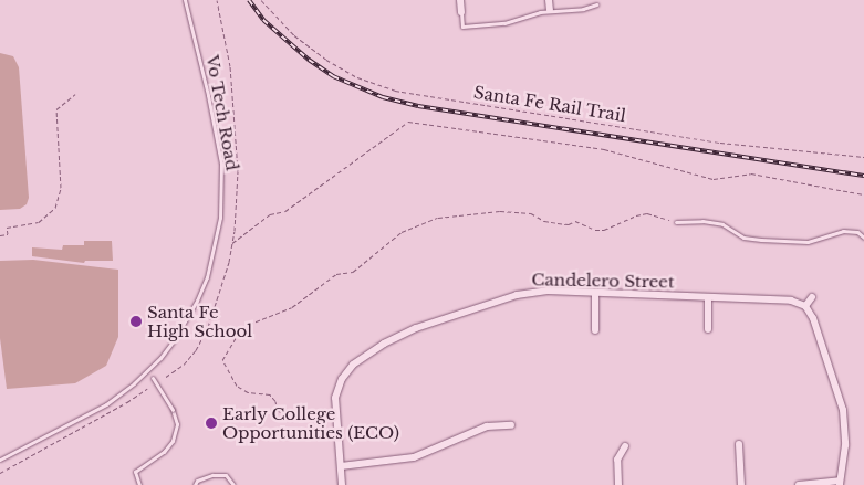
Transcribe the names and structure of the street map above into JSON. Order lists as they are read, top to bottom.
{
  "streets": {
    "street": ["Candelero Street"],
    "lane": ["Vo Tech Road"],
    "path": ["Santa Fe Rail Trail"]
  },
  "places": ["Santa Fe High School", "Early College Opportunities (ECO)"]
}
